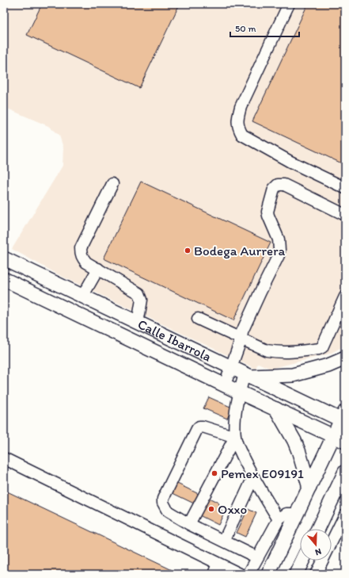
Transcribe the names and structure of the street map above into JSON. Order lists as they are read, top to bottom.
{
  "streets": {
    "main road": ["Calle Ibarrola"]
  },
  "places": ["Bodega Aurrera", "Pemex E09191", "Oxxo"],
  "scale_bar": "50 m",
  "north": "bottom"
}
